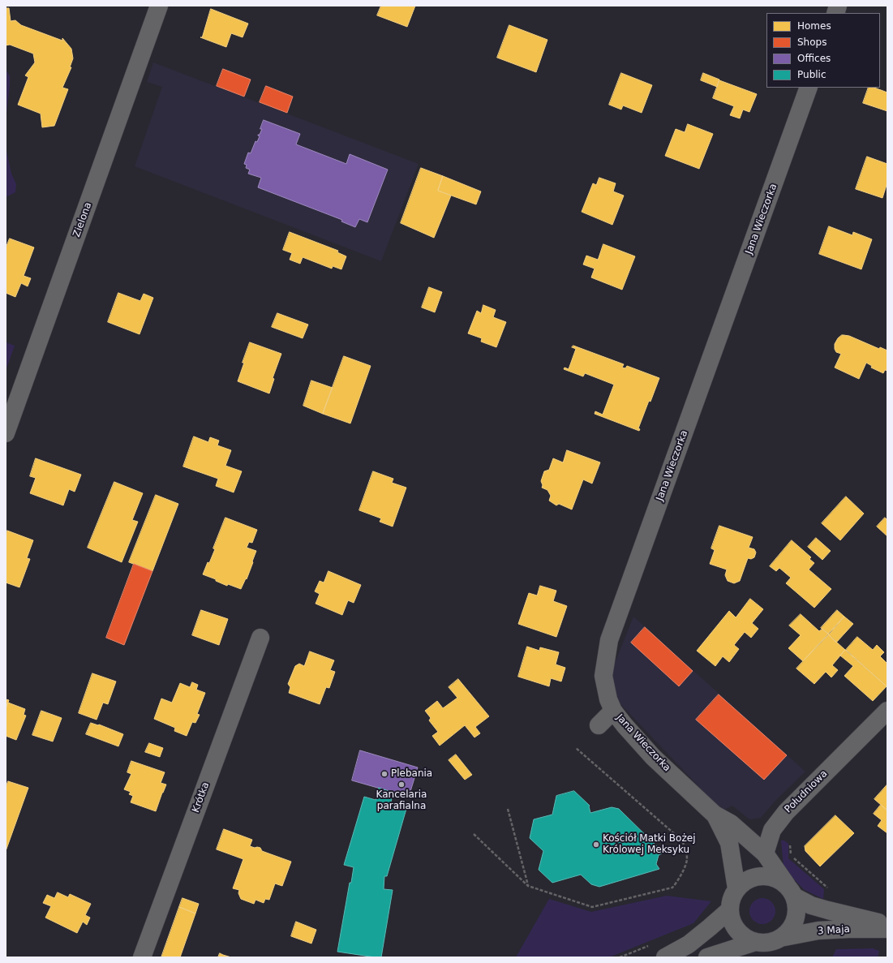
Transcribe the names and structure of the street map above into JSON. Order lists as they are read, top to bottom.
{
  "streets": {
    "street": [
      "Jana Wieczorka",
      "Zielona",
      "Południowa",
      "Krótka",
      "3 Maja"
    ]
  },
  "crossings": [
    ["Jana Wieczorka", "Południowa"],
    ["Jana Wieczorka", "3 Maja"]
  ],
  "places": ["Plebania", "Kancelaria parafialna", "Kościół Matki Bożej Królowej Meksyku"],
  "legend": [
    "Homes",
    "Shops",
    "Offices",
    "Public"
  ]
}
